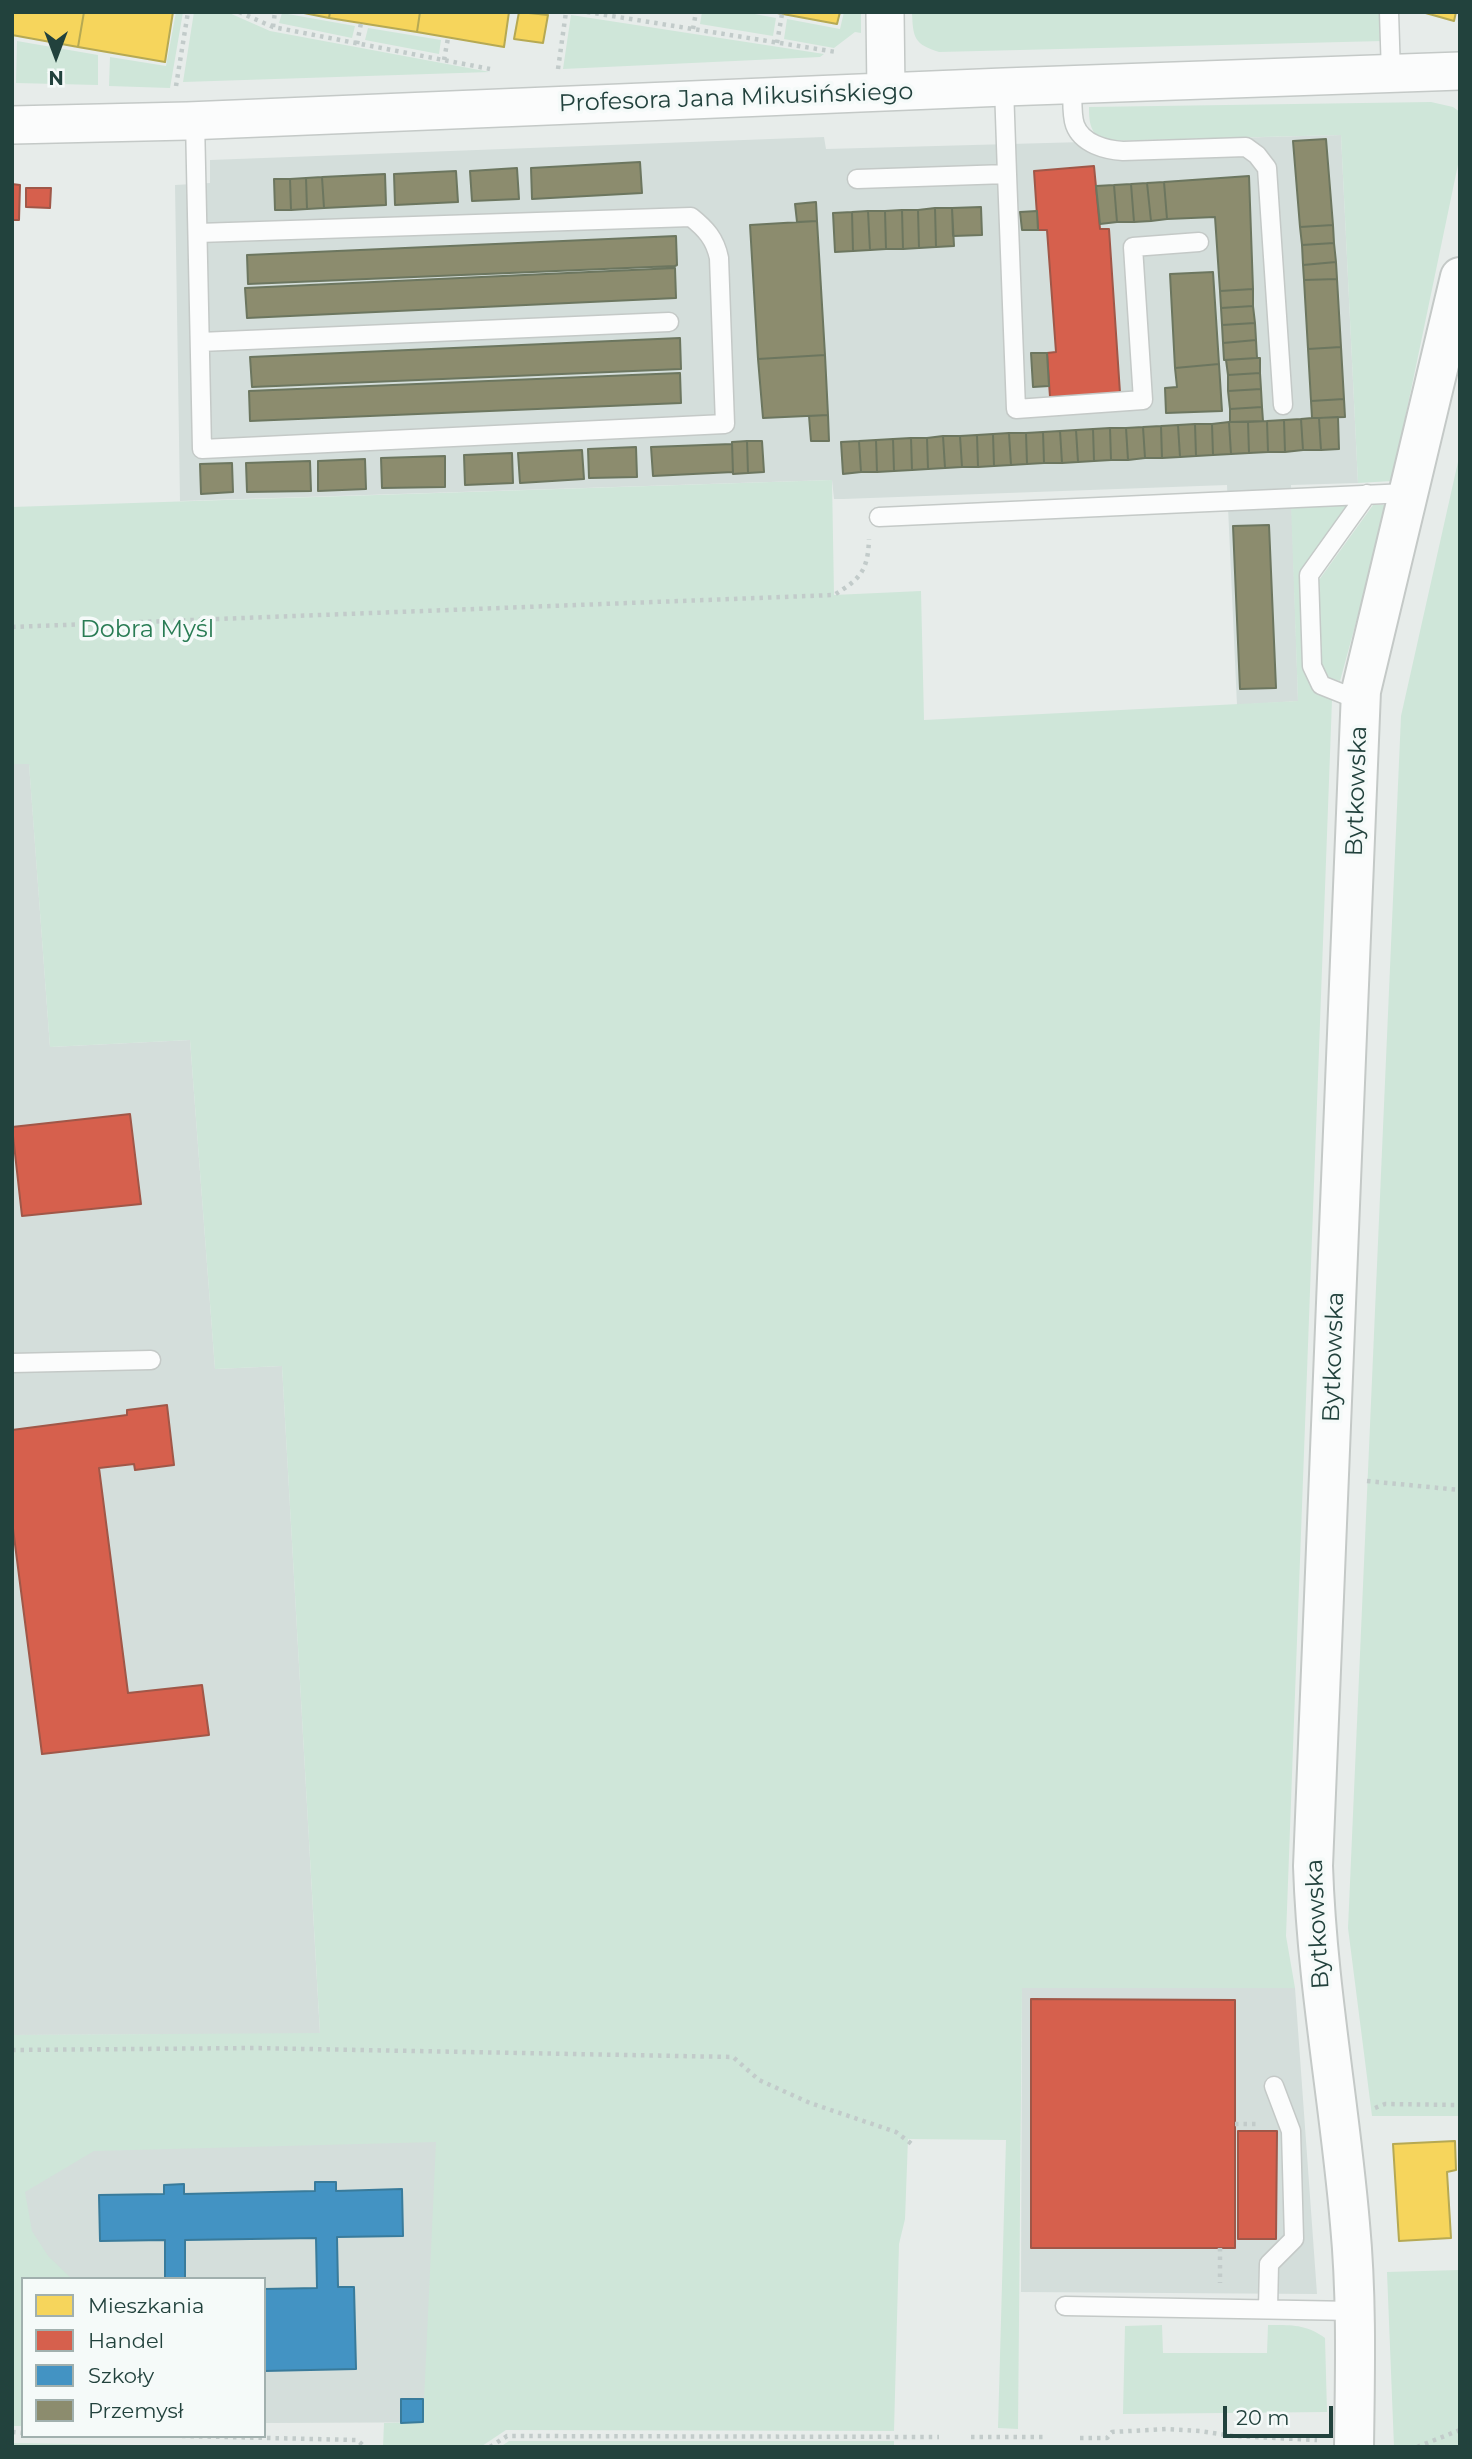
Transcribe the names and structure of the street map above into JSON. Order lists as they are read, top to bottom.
{
  "streets": {
    "street": ["Profesora Jana Mikusińskiego", "Bytkowska"]
  },
  "parks": ["Dobra Myśl"],
  "legend": [
    "Mieszkania",
    "Handel",
    "Szkoły",
    "Przemysł"
  ],
  "scale_bar": "20 m",
  "north": "bottom"
}
